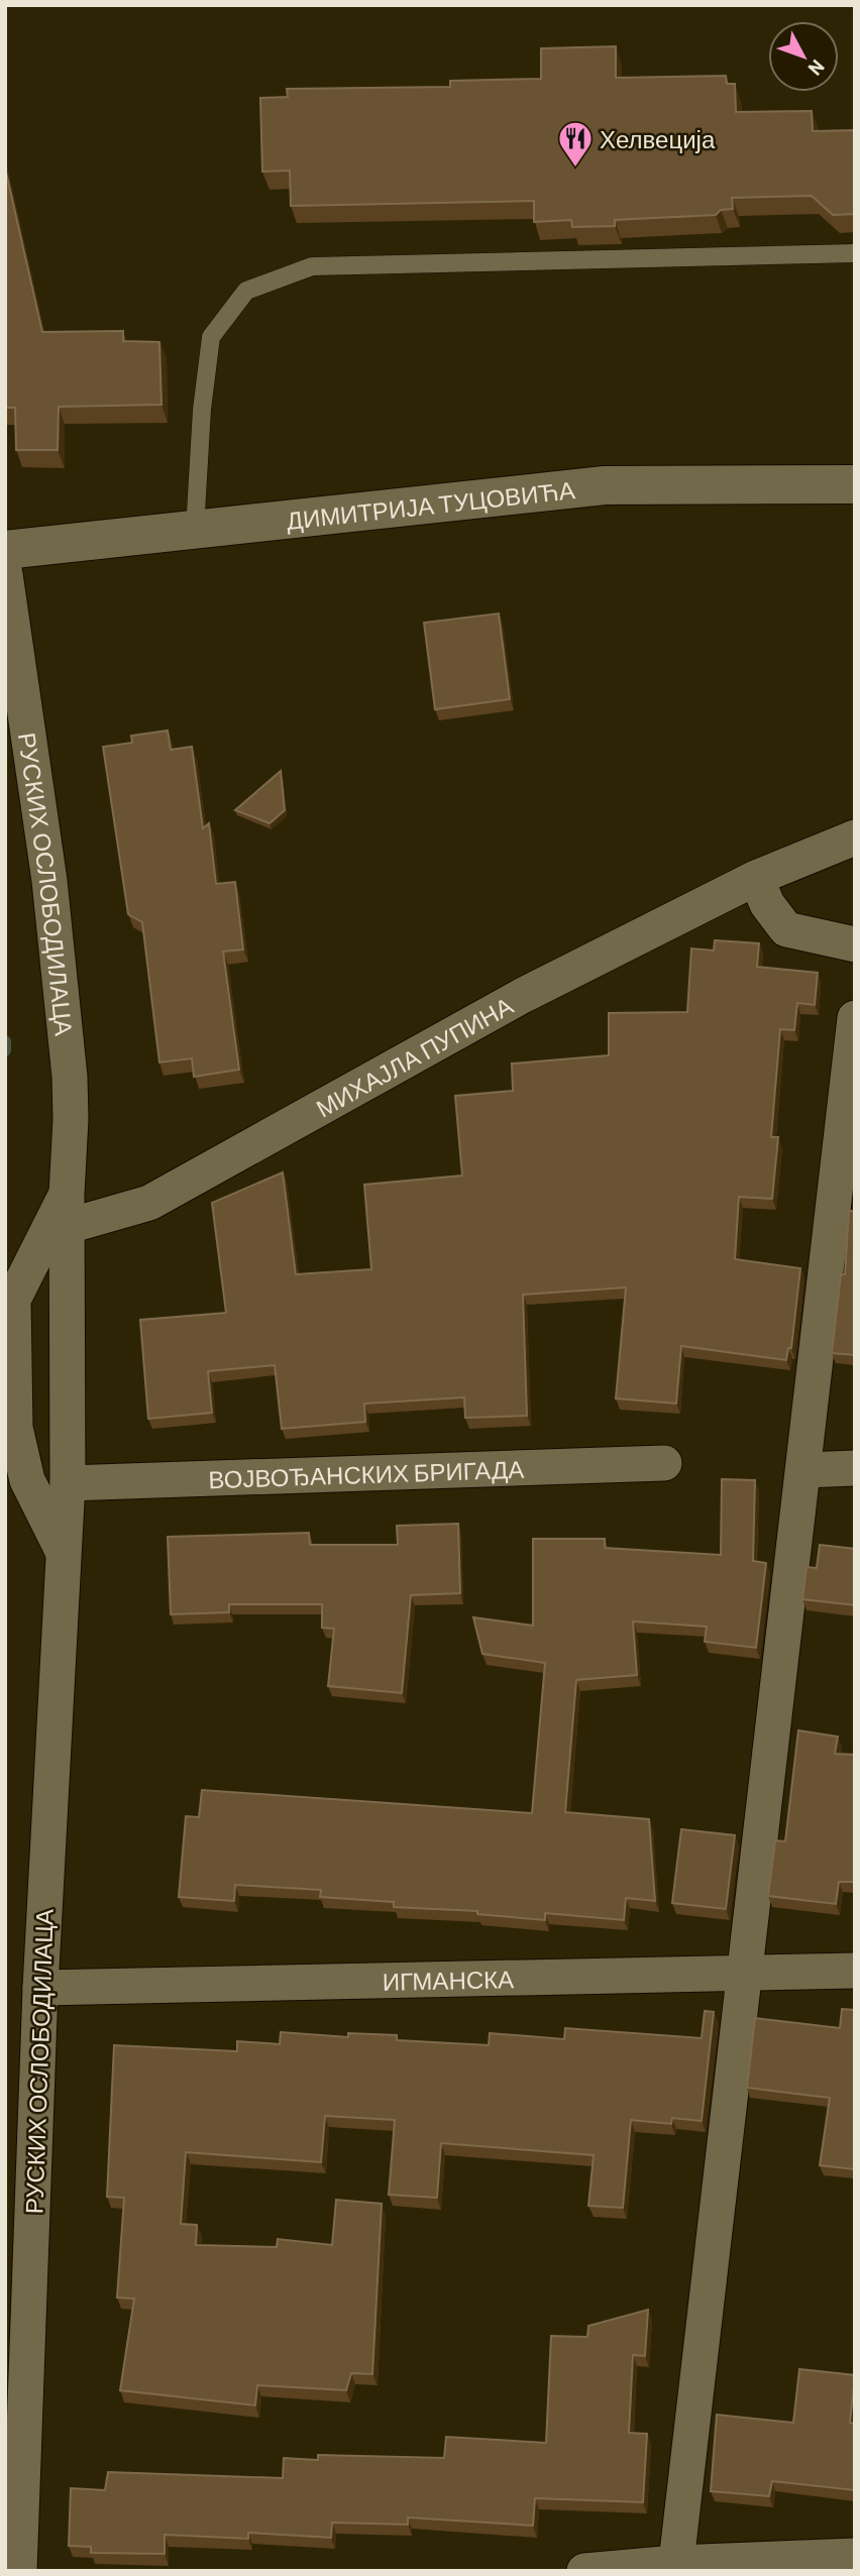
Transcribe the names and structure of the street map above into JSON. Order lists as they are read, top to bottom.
{
  "streets": {
    "street": [
      "ДИМИТРИЈА ТУЦОВИЋА",
      "РУСКИХ ОСЛОБОДИЛАЦА",
      "МИХАЈЛА ПУПИНА",
      "ВОЈВОЂАНСКИХ БРИГАДА",
      "ИГМАНСКА"
    ]
  },
  "crossings": [
    ["РУСКИХ ОСЛОБОДИЛАЦА", "МИХАЈЛА ПУПИНА"],
    ["РУСКИХ ОСЛОБОДИЛАЦА", "ВОЈВОЂАНСКИХ БРИГАДА"],
    ["РУСКИХ ОСЛОБОДИЛАЦА", "ИГМАНСКА"]
  ],
  "places": {
    "restaurant": ["Хелвеција"]
  },
  "north": "bottom right"
}
